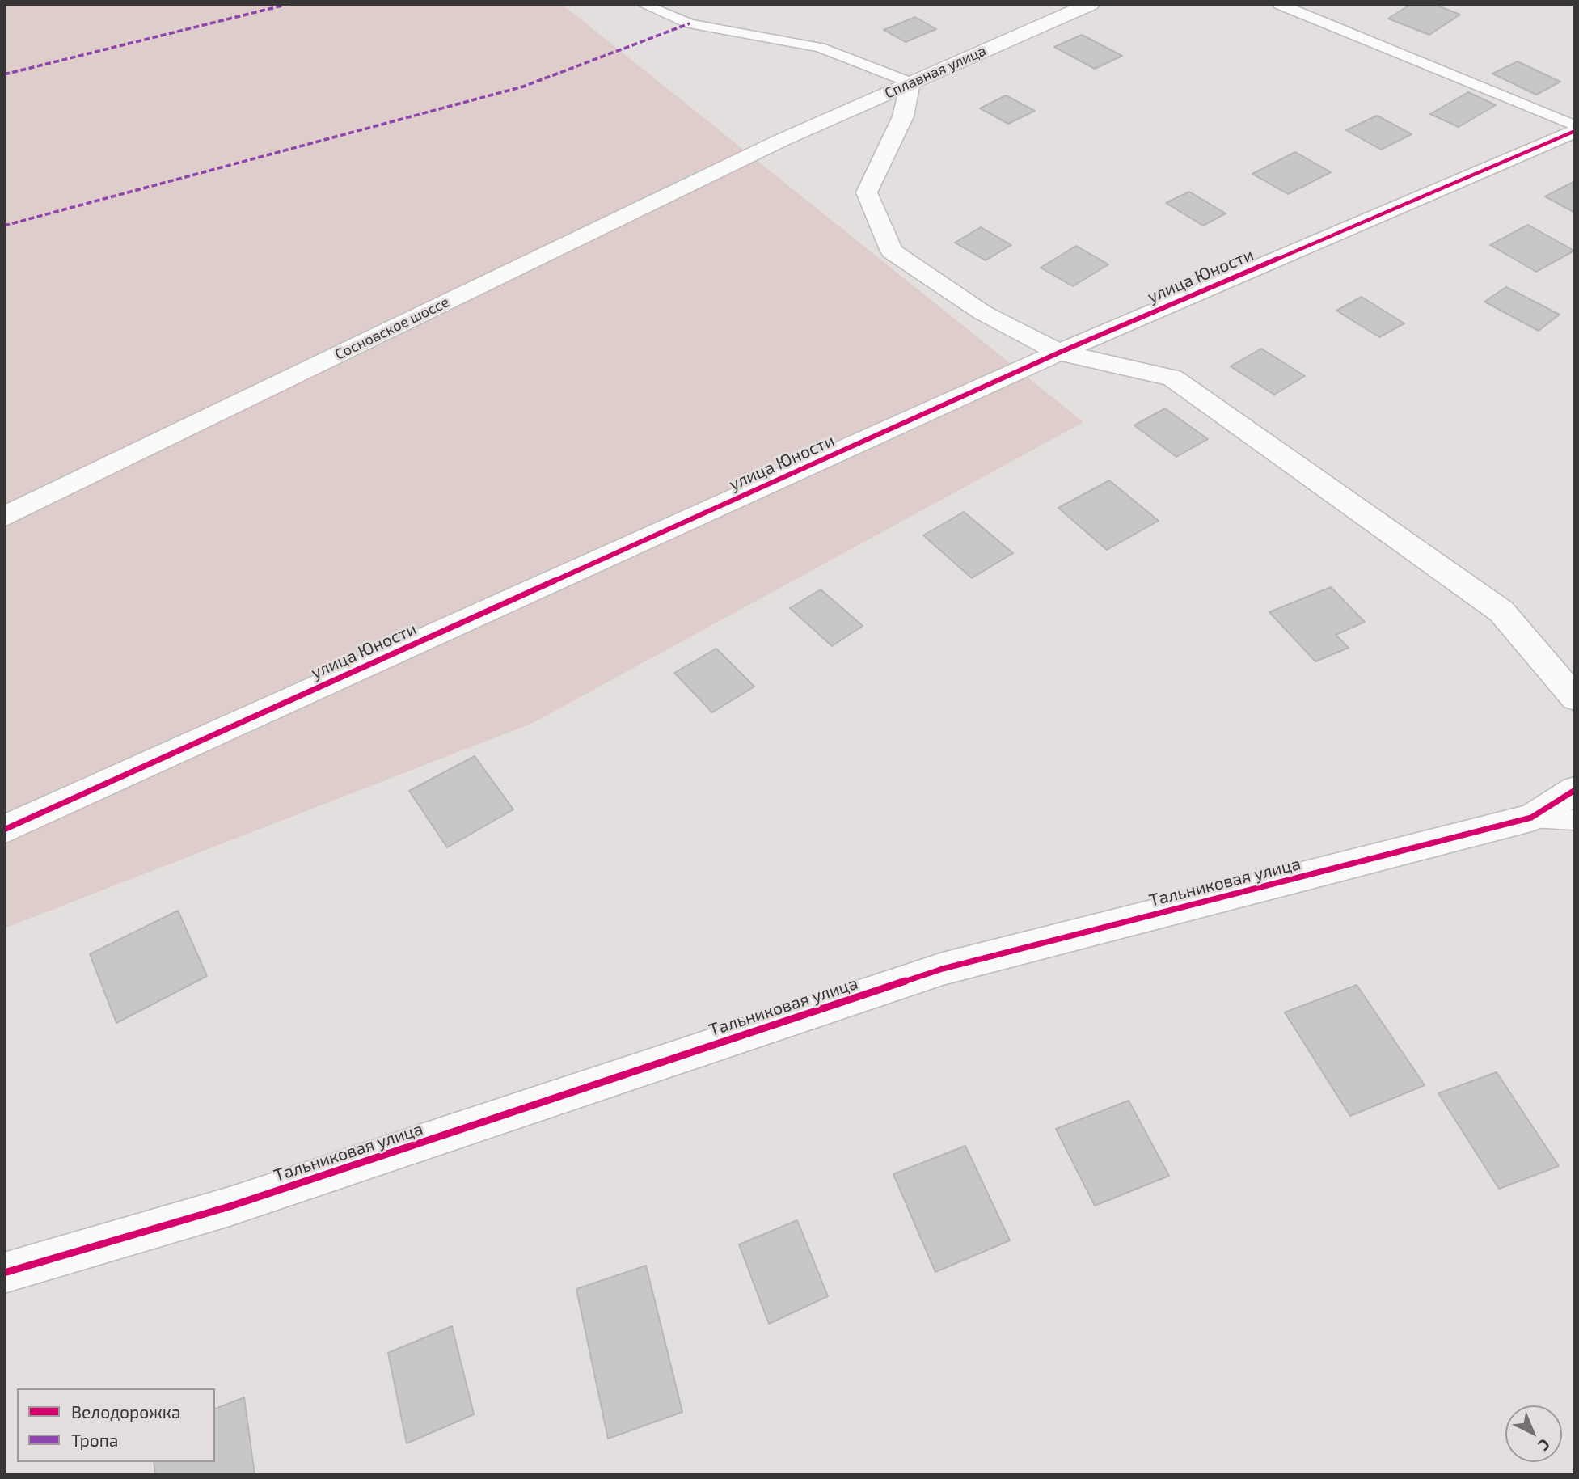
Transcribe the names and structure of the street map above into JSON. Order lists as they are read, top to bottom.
{
  "streets": {
    "street": [
      "Сплавная улица",
      "улица Юности",
      "Сосновское шоссе",
      "Тальниковая улица"
    ]
  },
  "crossings": [
    ["Сплавная улица", "Сосновское шоссе"]
  ],
  "legend": ["Велодорожка", "Тропа"],
  "north": "bottom right"
}
